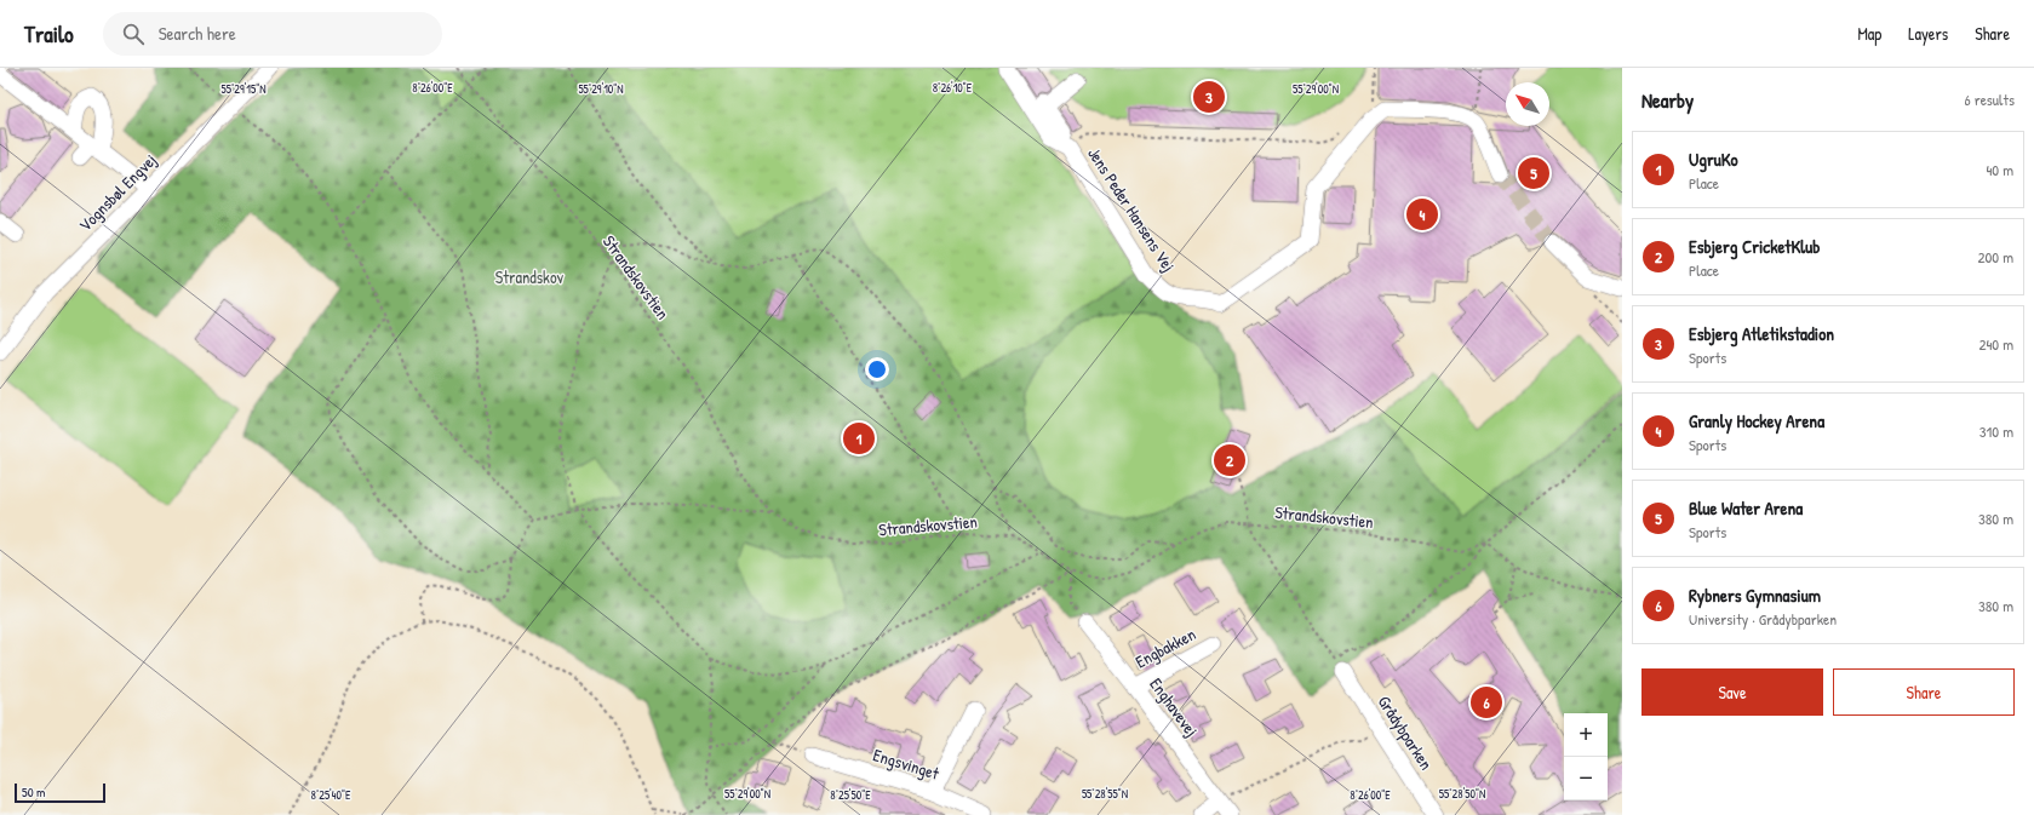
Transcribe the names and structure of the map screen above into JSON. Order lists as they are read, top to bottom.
{
  "streets": {
    "street": [
      "Vognsbøl Engvej",
      "Jens Peder Hansens Vej",
      "Engbakken",
      "Enghavevej",
      "Grådybparken",
      "Engsvinget"
    ],
    "path": ["Strandskovstien"]
  },
  "crossings": [
    ["Engbakken", "Enghavevej"]
  ],
  "parks": ["Strandskov"],
  "scale_bar": "50 m",
  "north": "top left",
  "page": {
    "header": "Trailo",
    "search": "Search here",
    "nav": ["Map", "Layers", "Share"],
    "heading": ["Nearby", "6 results"],
    "pins": [
      "3",
      "5",
      "4",
      "1",
      "2",
      "6"
    ],
    "list": [
      {
        "mark": "1",
        "name": "UgruKo",
        "note": "Place",
        "value": "40 m"
      },
      {
        "mark": "2",
        "name": "Esbjerg CricketKlub",
        "note": "Place",
        "value": "200 m"
      },
      {
        "mark": "3",
        "name": "Esbjerg Atletikstadion",
        "note": "Sports",
        "value": "240 m"
      },
      {
        "mark": "4",
        "name": "Granly Hockey Arena",
        "note": "Sports",
        "value": "310 m"
      },
      {
        "mark": "5",
        "name": "Blue Water Arena",
        "note": "Sports",
        "value": "380 m"
      },
      {
        "mark": "6",
        "name": "Rybners Gymnasium",
        "note": "University · Grådybparken",
        "value": "380 m"
      }
    ],
    "buttons": ["Save", "Share"],
    "map_buttons": ["+", "−"],
    "scale": "50 m"
  },
  "coordinates": [
    "8°26'00\"E",
    "8°26'10\"E",
    "55°29'15\"N",
    "55°29'10\"N",
    "55°29'00\"N",
    "55°28'55\"N",
    "55°28'50\"N",
    "8°25'40\"E",
    "8°25'50\"E"
  ]
}
